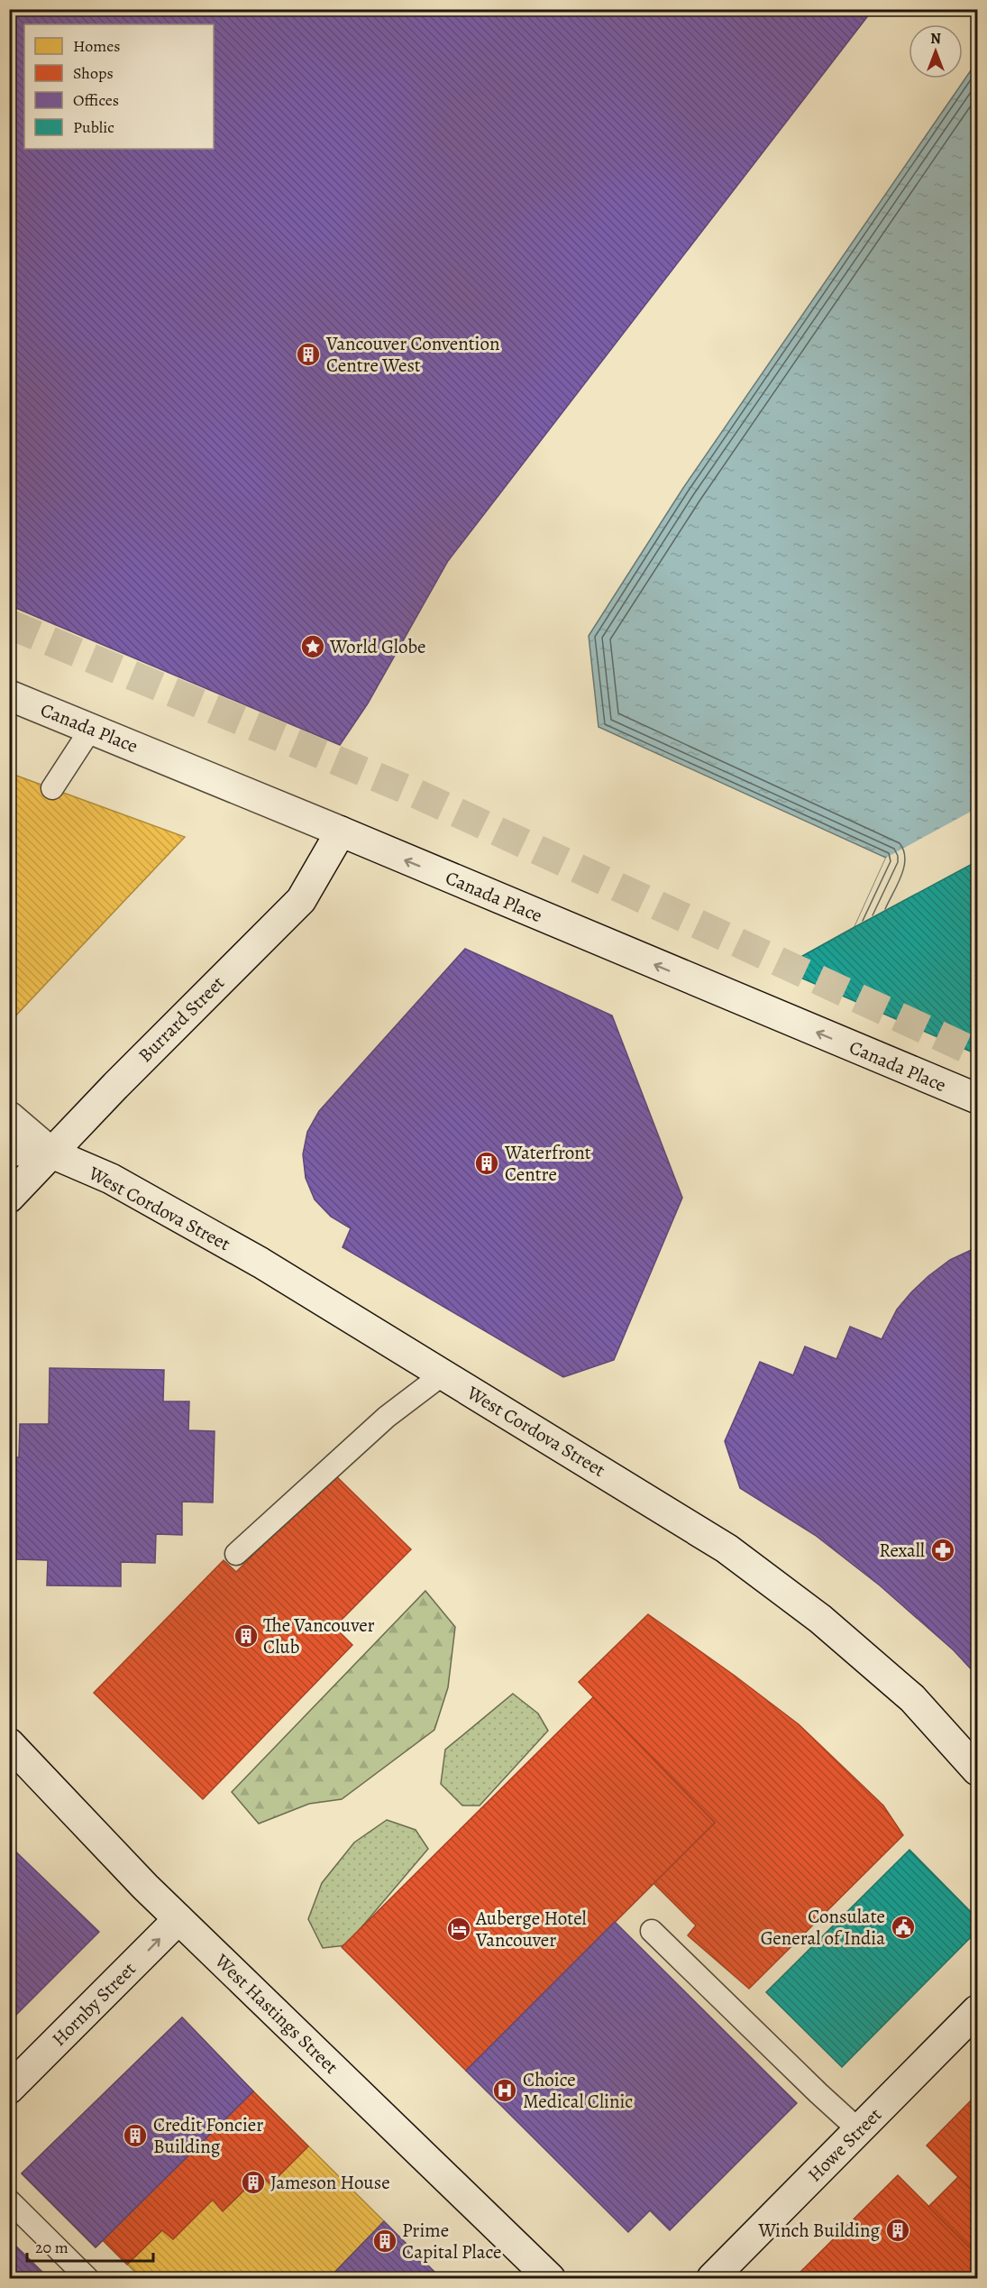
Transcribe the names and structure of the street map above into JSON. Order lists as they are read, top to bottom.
{
  "streets": {
    "street": [
      "Canada Place",
      "Burrard Street",
      "West Cordova Street",
      "Hornby Street",
      "West Hastings Street",
      "Howe Street"
    ]
  },
  "crossings": [
    ["Canada Place", "Burrard Street"],
    ["Burrard Street", "West Cordova Street"],
    ["Hornby Street", "West Hastings Street"]
  ],
  "one_way": ["Canada Place", "Hornby Street"],
  "places": {
    "building": [
      "Vancouver Convention Centre West",
      "Waterfront Centre",
      "The Vancouver Club",
      "Credit Foncier Building",
      "Jameson House",
      "Winch Building",
      "Prime Capital Place"
    ],
    "place": ["World Globe"],
    "pharmacy": ["Rexall"],
    "public building": ["Consulate General of India"],
    "hotel": ["Auberge Hotel Vancouver"],
    "hospital": ["Choice Medical Clinic"]
  },
  "legend": [
    "Homes",
    "Shops",
    "Offices",
    "Public"
  ],
  "scale_bar": "20 m",
  "north": "top"
}
